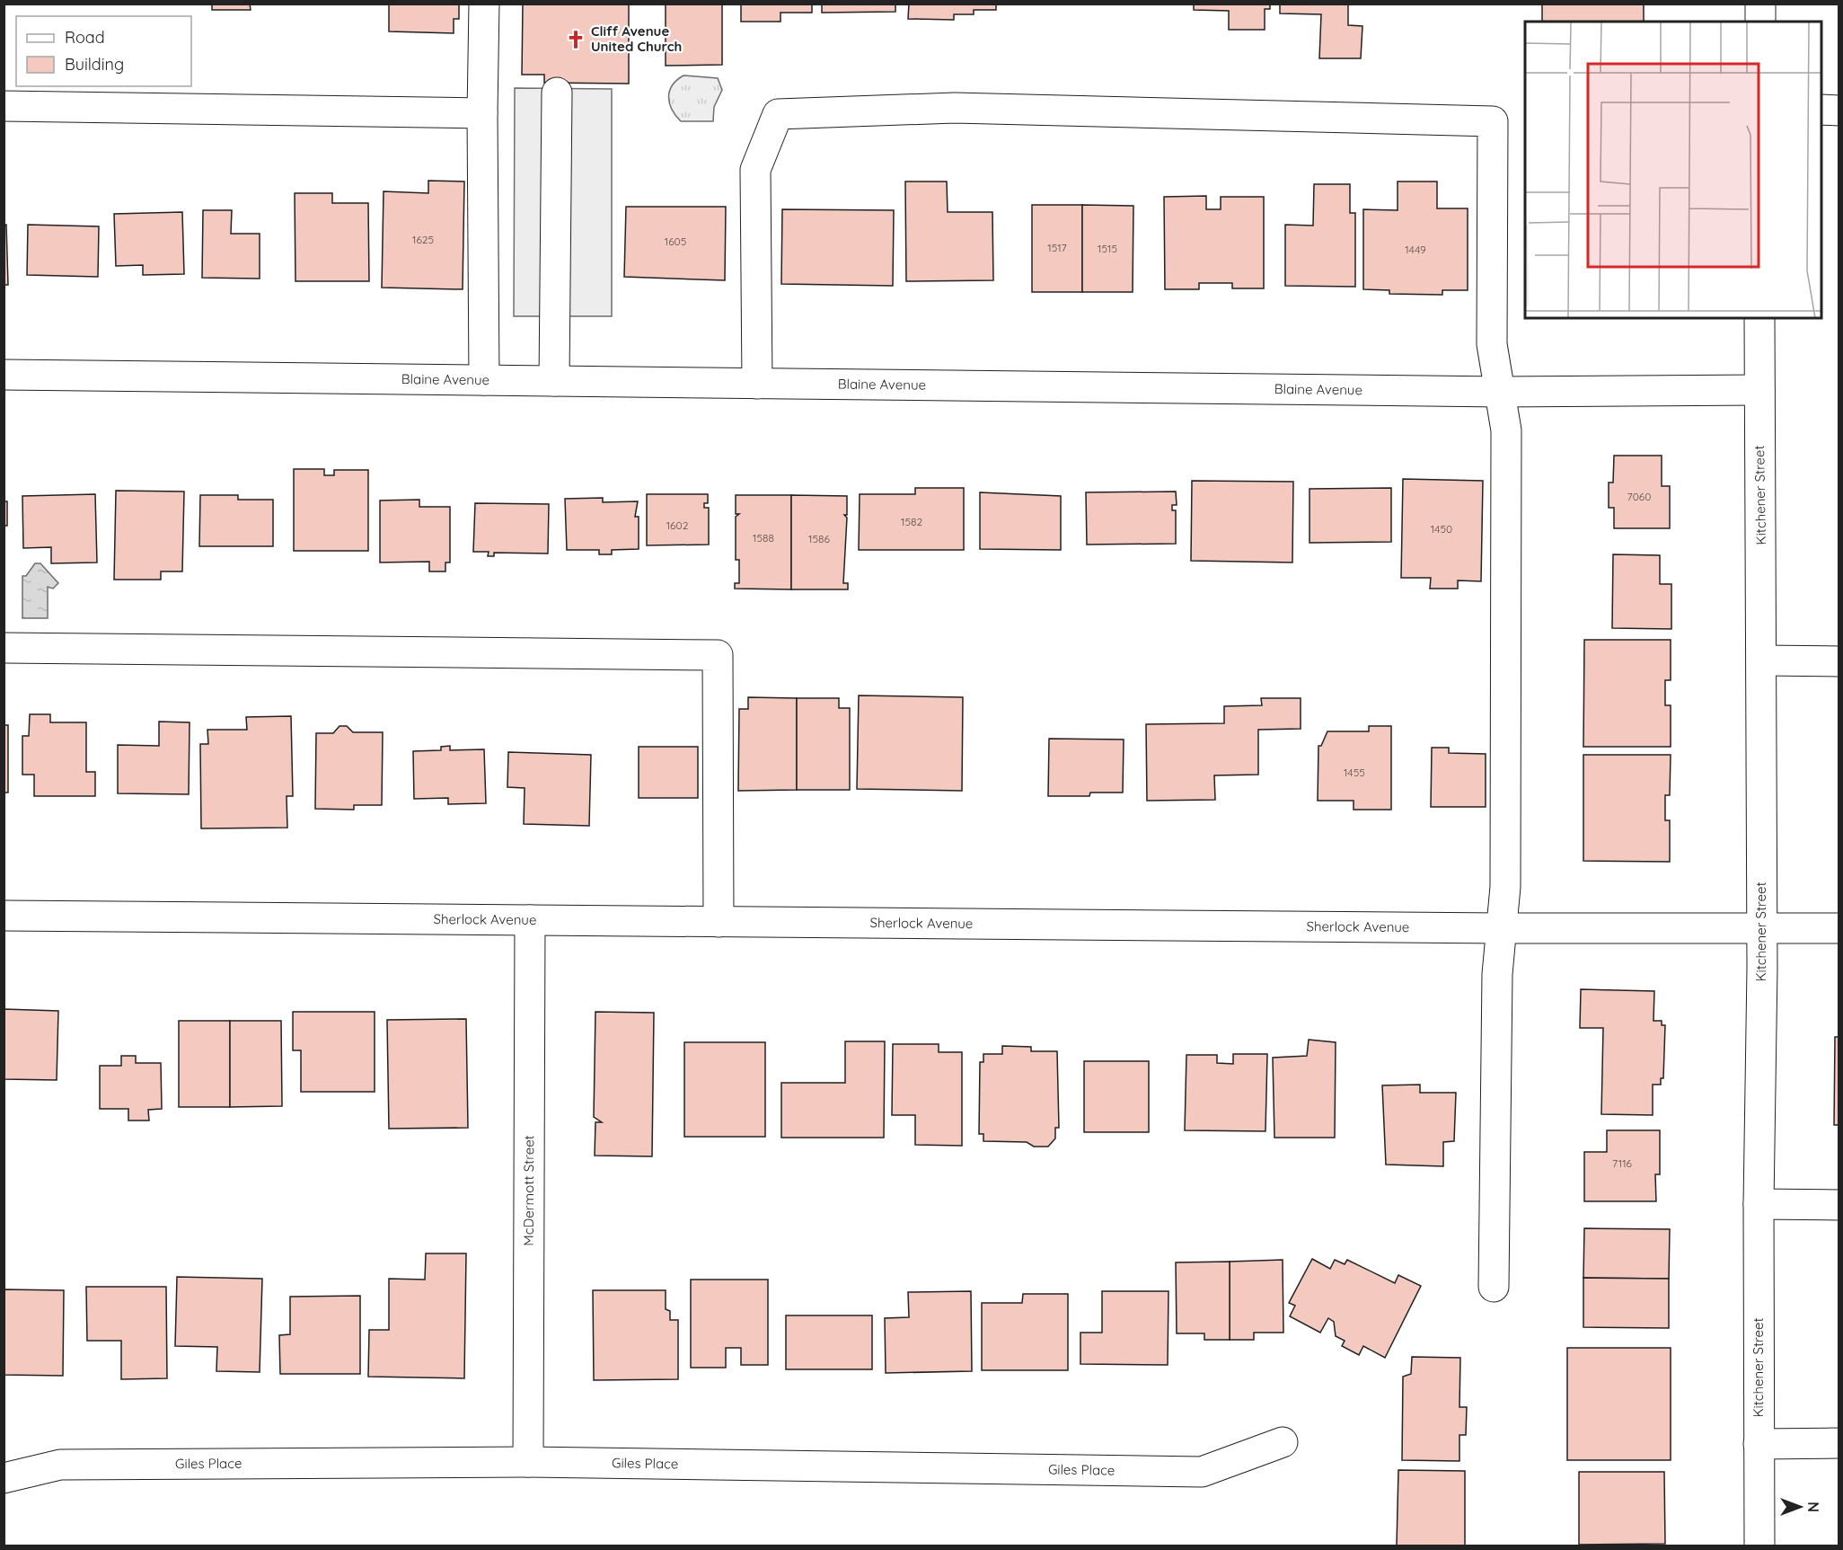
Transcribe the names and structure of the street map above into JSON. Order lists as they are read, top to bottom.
{
  "streets": {
    "street": [
      "Blaine Avenue",
      "Kitchener Street",
      "Sherlock Avenue",
      "McDermott Street",
      "Giles Place"
    ]
  },
  "crossings": [
    ["Blaine Avenue", "Kitchener Street"],
    ["Kitchener Street", "Sherlock Avenue"],
    ["Sherlock Avenue", "McDermott Street"],
    ["McDermott Street", "Giles Place"]
  ],
  "places": {
    "church": ["Cliff Avenue United Church"]
  },
  "house_numbers": [
    "1625",
    "1605",
    "1517",
    "1515",
    "1449",
    "7060",
    "1582",
    "1602",
    "1450",
    "1588",
    "1586",
    "1455",
    "7116"
  ],
  "legend": ["Road", "Building"],
  "north": "right"
}
